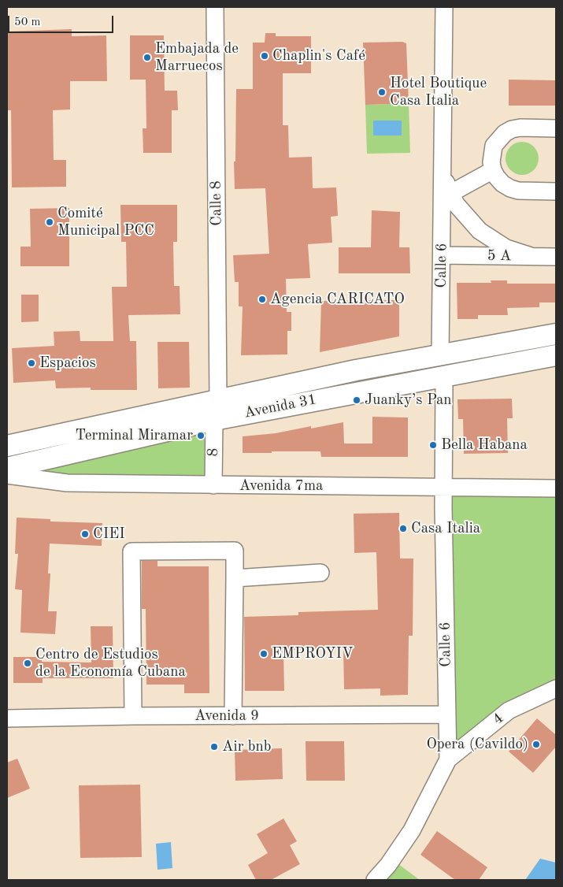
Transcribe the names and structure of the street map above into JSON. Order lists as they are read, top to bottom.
{
  "streets": {
    "main road": ["Avenida 31"],
    "street": [
      "Calle 8",
      "5 A",
      "Calle 6",
      "8",
      "Avenida 7ma",
      "Avenida 9",
      "4"
    ]
  },
  "crossings": [
    ["Calle 8", "Avenida 31"],
    ["5 A", "Calle 6"],
    ["Calle 6", "Avenida 31"],
    ["Calle 6", "Avenida 7ma"],
    ["Calle 6", "Avenida 9"],
    ["Calle 6", "4"],
    ["Avenida 31", "8"],
    ["8", "Avenida 7ma"]
  ],
  "places": [
    "Chaplin's Café",
    "Embajada de Marruecos",
    "Hotel Boutique Casa Italia",
    "Comité Municipal PCC",
    "Agencia CARICATO",
    "Espacios",
    "Juanky’s Pan",
    "Terminal Miramar",
    "Bella Habana",
    "Casa Italia",
    "CIEI",
    "EMPROYIV",
    "Centro de Estudios de la Economía Cubana",
    "Opera (Cavildo)",
    "Air bnb"
  ],
  "scale_bar": "50 m"
}
